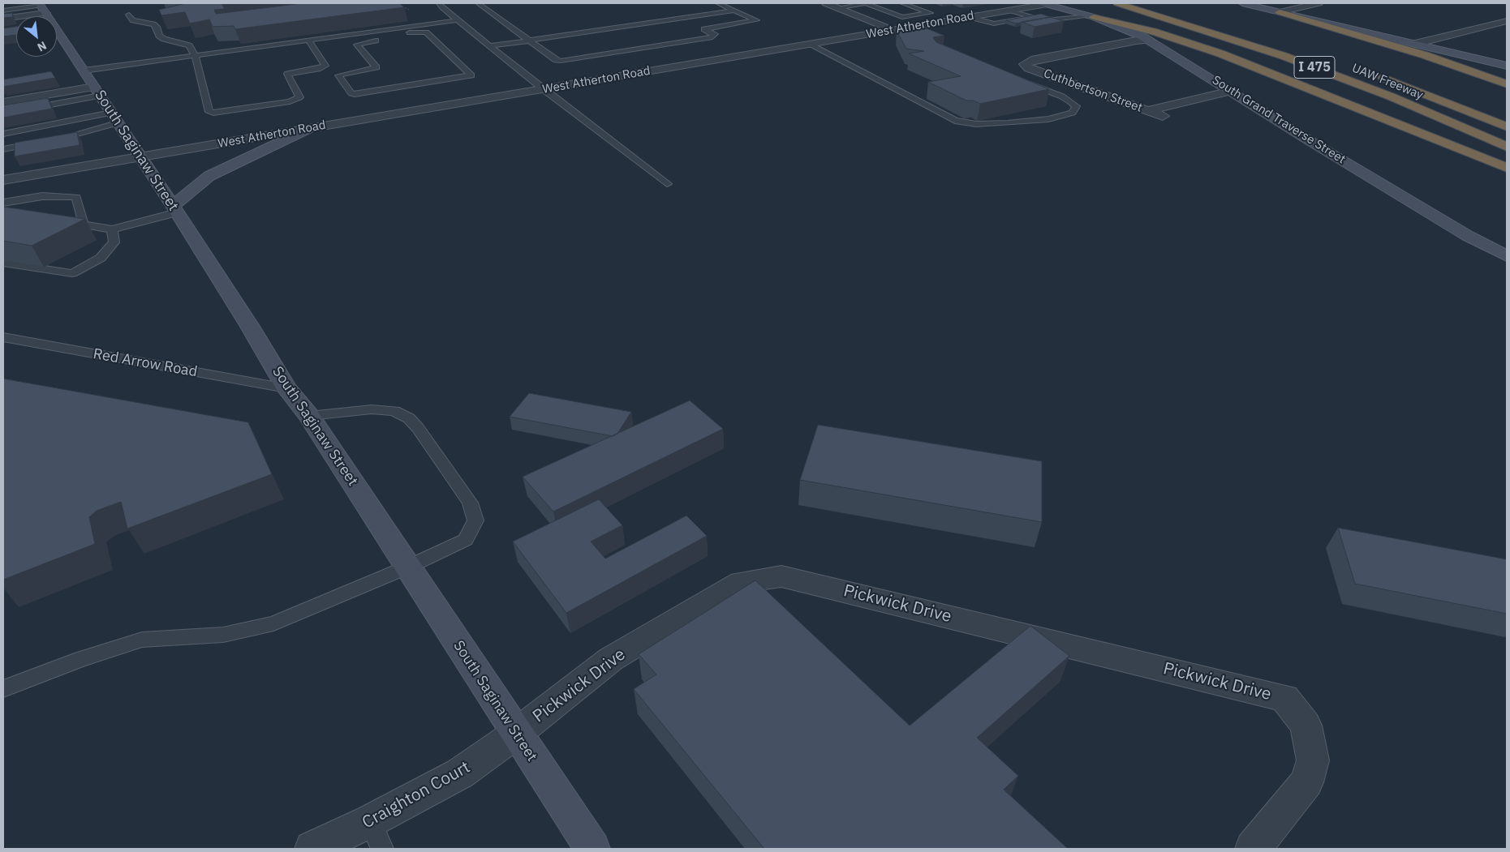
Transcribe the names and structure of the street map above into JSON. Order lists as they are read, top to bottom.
{
  "streets": {
    "highway": ["I 475", "UAW Freeway"],
    "main road": ["South Grand Traverse Street", "South Saginaw Street"],
    "street": [
      "West Atherton Road",
      "Cuthbertson Street",
      "Pickwick Drive",
      "Craighton Court"
    ],
    "lane": ["Red Arrow Road"]
  },
  "crossings": [
    ["West Atherton Road", "South Grand Traverse Street"],
    ["West Atherton Road", "South Saginaw Street"],
    ["Cuthbertson Street", "South Grand Traverse Street"],
    ["South Saginaw Street", "Red Arrow Road"],
    ["South Saginaw Street", "Pickwick Drive"],
    ["South Saginaw Street", "Craighton Court"],
    ["Pickwick Drive", "Craighton Court"]
  ],
  "north": "bottom right"
}
